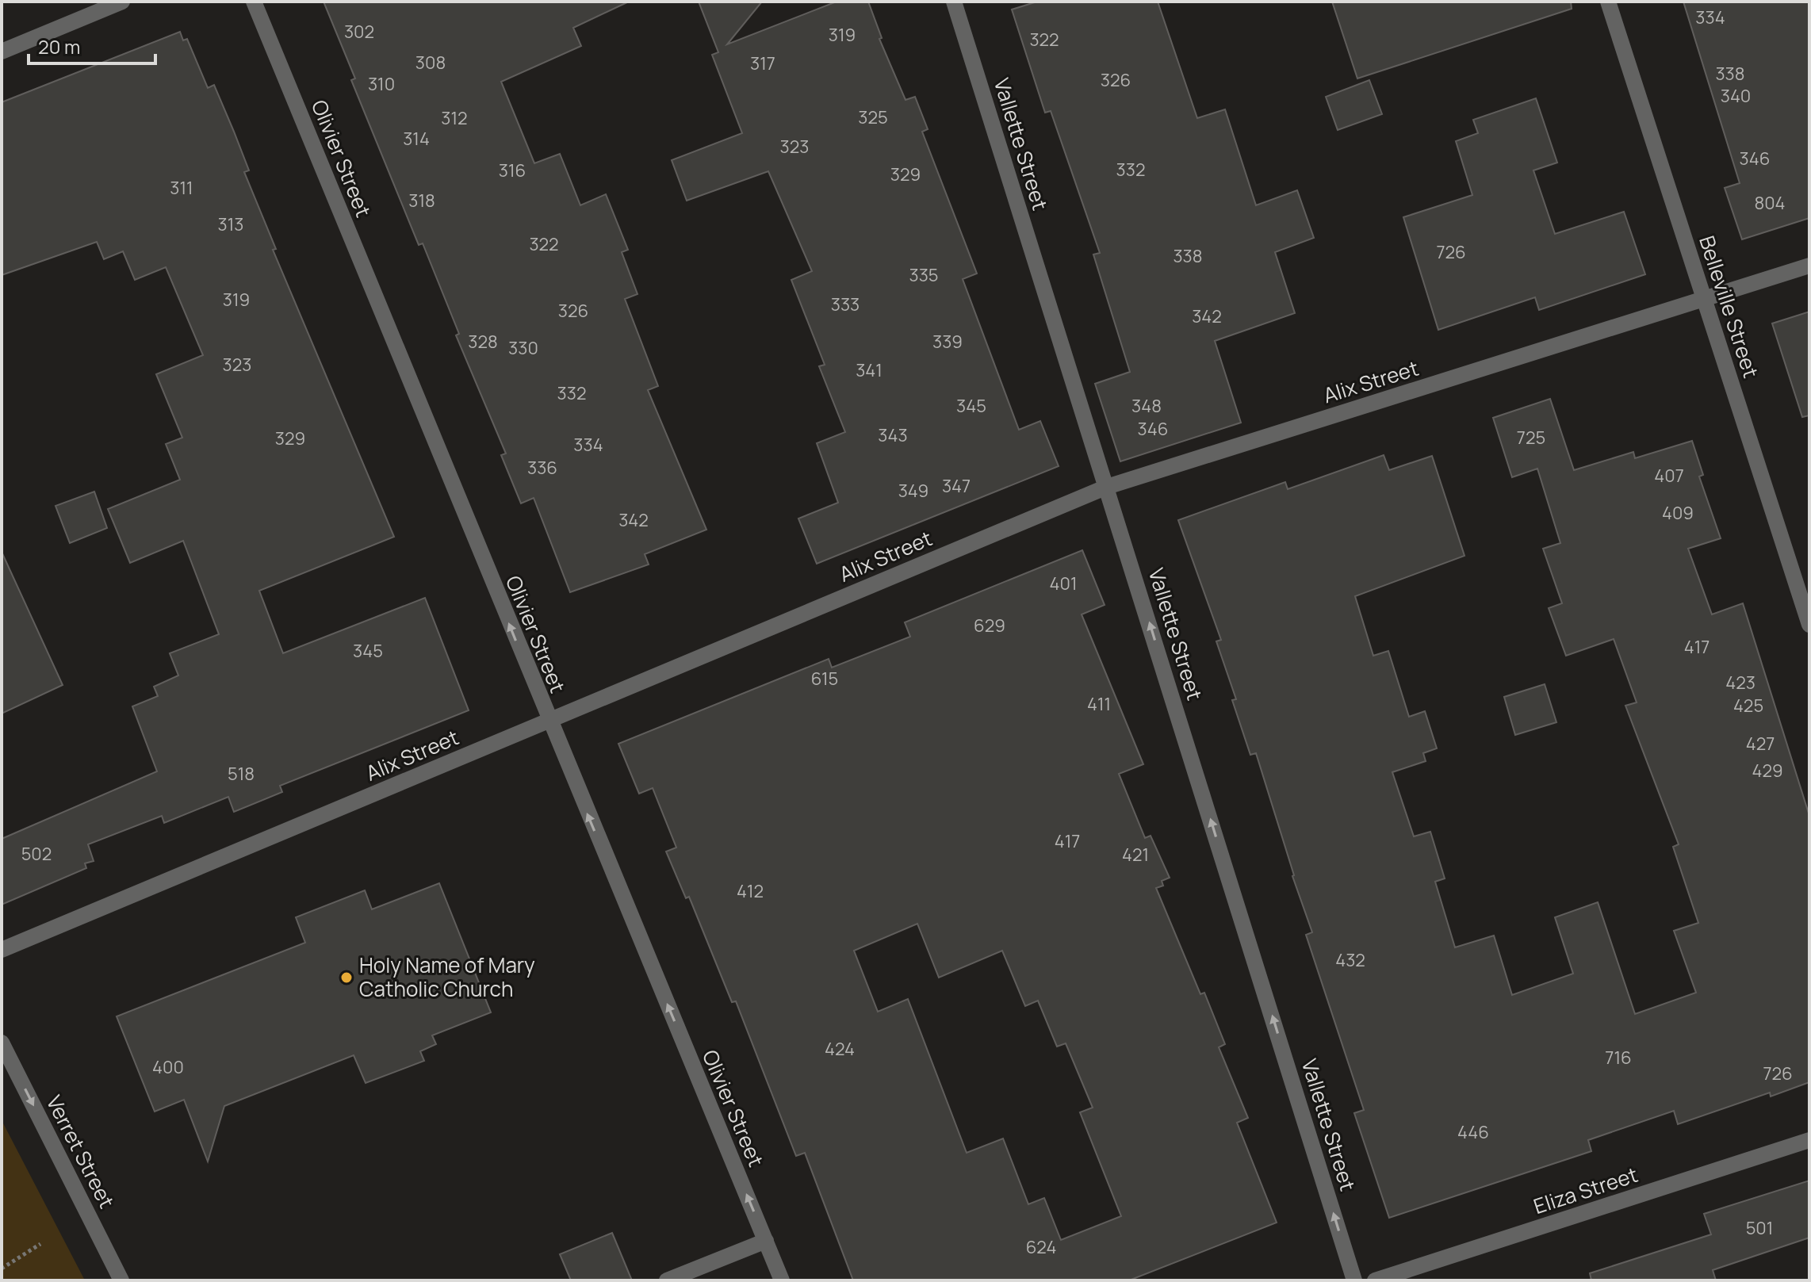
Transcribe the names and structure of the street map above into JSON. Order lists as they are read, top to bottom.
{
  "streets": {
    "street": [
      "Vallette Street",
      "Olivier Street",
      "Belleville Street",
      "Alix Street",
      "Verret Street",
      "Eliza Street"
    ]
  },
  "crossings": [
    ["Vallette Street", "Alix Street"],
    ["Olivier Street", "Alix Street"],
    ["Belleville Street", "Alix Street"]
  ],
  "one_way": ["Vallette Street", "Olivier Street", "Verret Street"],
  "places": ["Holy Name of Mary Catholic Church"],
  "house_numbers": [
    "334",
    "302",
    "319",
    "322",
    "308",
    "317",
    "338",
    "326",
    "310",
    "340",
    "325",
    "312",
    "314",
    "323",
    "346",
    "332",
    "316",
    "329",
    "311",
    "318",
    "804",
    "313",
    "322",
    "726",
    "338",
    "335",
    "319",
    "333",
    "326",
    "342",
    "328",
    "339",
    "330",
    "323",
    "341",
    "332",
    "345",
    "348",
    "346",
    "343",
    "725",
    "329",
    "334",
    "336",
    "407",
    "347",
    "349",
    "409",
    "342",
    "401",
    "629",
    "417",
    "345",
    "615",
    "423",
    "411",
    "425",
    "427",
    "429",
    "518",
    "417",
    "502",
    "421",
    "412",
    "432",
    "424",
    "716",
    "400",
    "726",
    "446",
    "501",
    "624"
  ],
  "scale_bar": "20 m"
}
